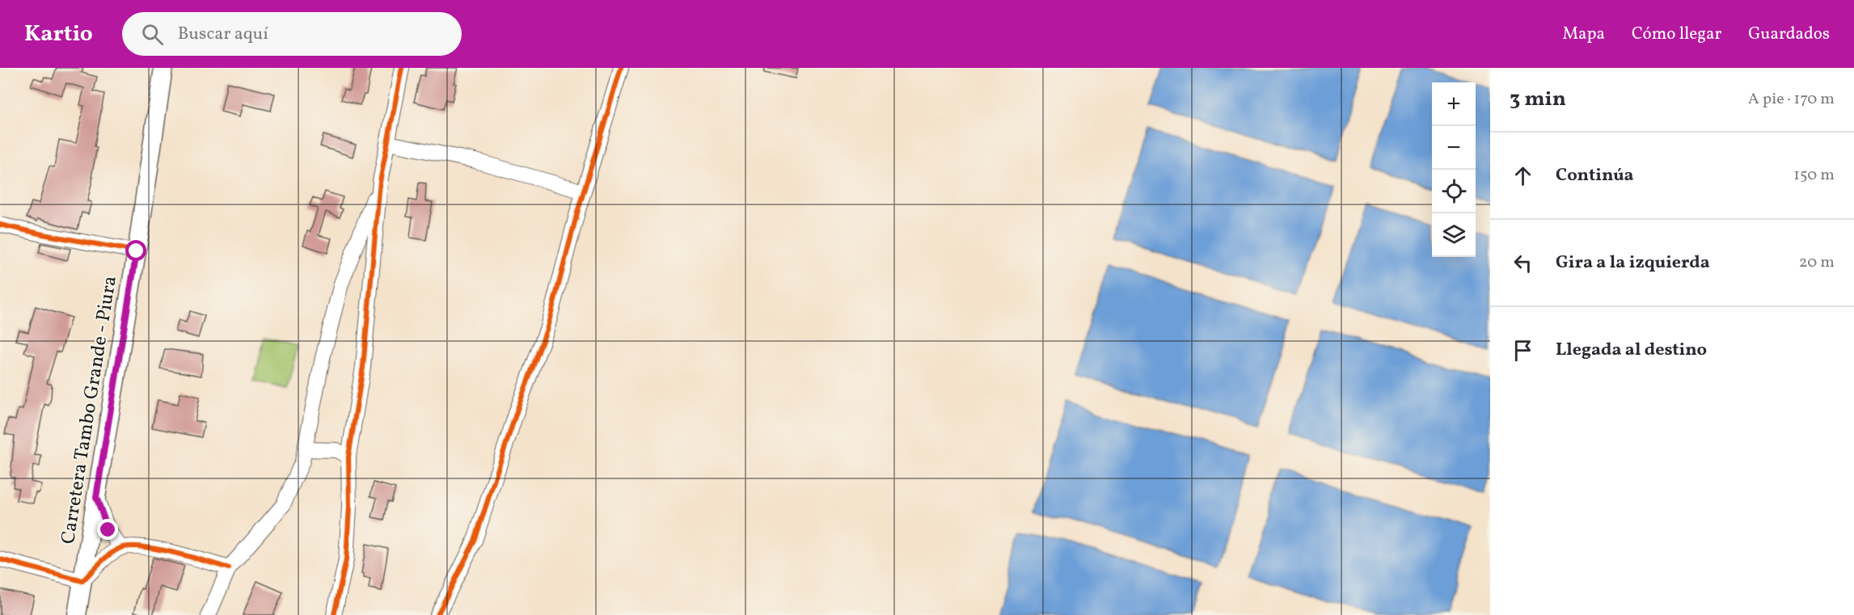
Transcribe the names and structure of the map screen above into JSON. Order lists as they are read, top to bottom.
{
  "streets": {
    "main road": ["Carretera Tambo Grande - Piura"]
  },
  "page": {
    "header": "Kartio",
    "search": "Buscar aquí",
    "nav": ["Mapa", "Cómo llegar", "Guardados"],
    "heading": ["3 min", "A pie · 170 m"],
    "map_buttons": ["+", "−"],
    "list": [
      ["Continúa", "150 m"],
      ["Gira a la izquierda", "20 m"],
      "Llegada al destino"
    ]
  }
}
